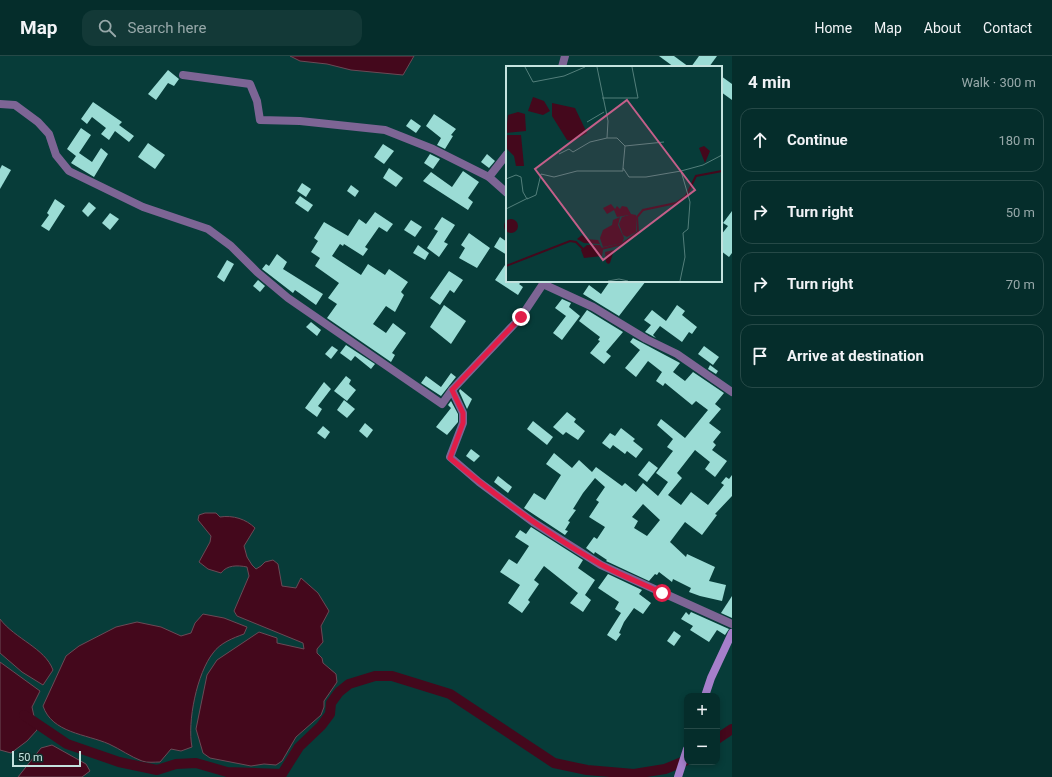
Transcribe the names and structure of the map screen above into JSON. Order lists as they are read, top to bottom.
{
  "scale_bar": "50 m",
  "page": {
    "header": "Map",
    "search": "Search here",
    "nav": [
      "Home",
      "Map",
      "About",
      "Contact"
    ],
    "heading": ["4 min", "Walk · 300 m"],
    "list": [
      ["Continue", "180 m"],
      ["Turn right", "50 m"],
      ["Turn right", "70 m"],
      "Arrive at destination"
    ],
    "map_buttons": ["+", "−"],
    "scale": "50 m"
  }
}
